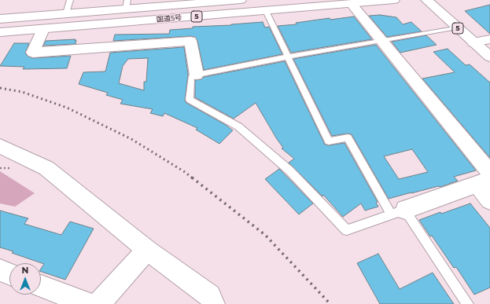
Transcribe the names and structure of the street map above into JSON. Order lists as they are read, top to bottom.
{
  "streets": {
    "main road": ["5", "国道5号"]
  },
  "north": "top"
}
